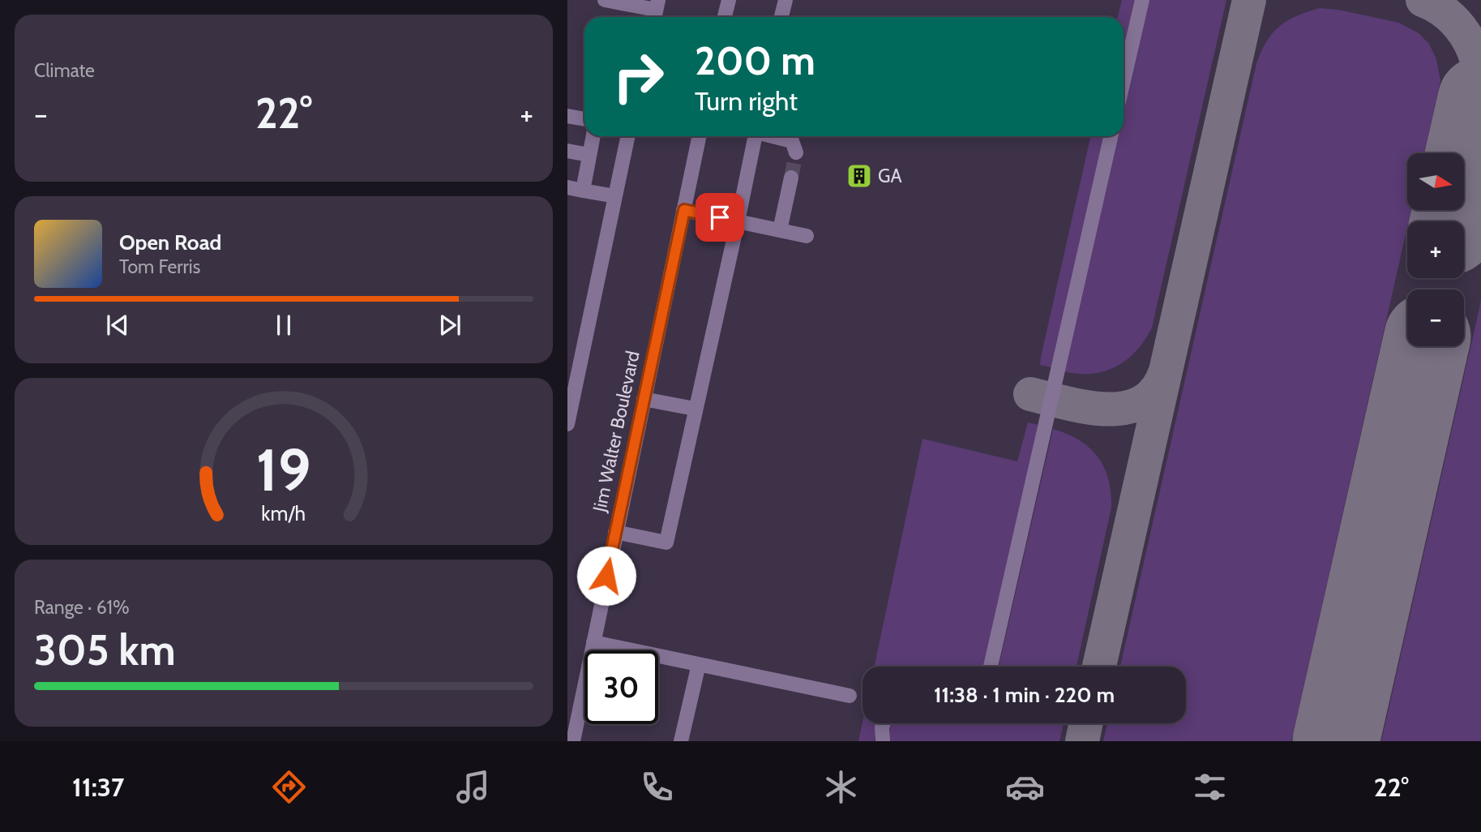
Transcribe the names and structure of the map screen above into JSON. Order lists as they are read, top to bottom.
{
  "streets": {
    "street": ["Jim Walter Boulevard"]
  },
  "places": {
    "building": ["GA"]
  },
  "north": "right",
  "page": {
    "tile": [
      "Climate",
      ["Range · 61%", "305 km"]
    ],
    "turn": ["200 m", "Turn right"],
    "heat": ["−", "22°", "+"],
    "map_buttons": ["+", "−"],
    "song": ["Open Road", "Tom Ferris"],
    "limit": "30",
    "trip": "11:38 · 1 min · 220 m",
    "tabs": ["11:37", "22°"],
    "gauge": ["19", "km/h"]
  }
}
